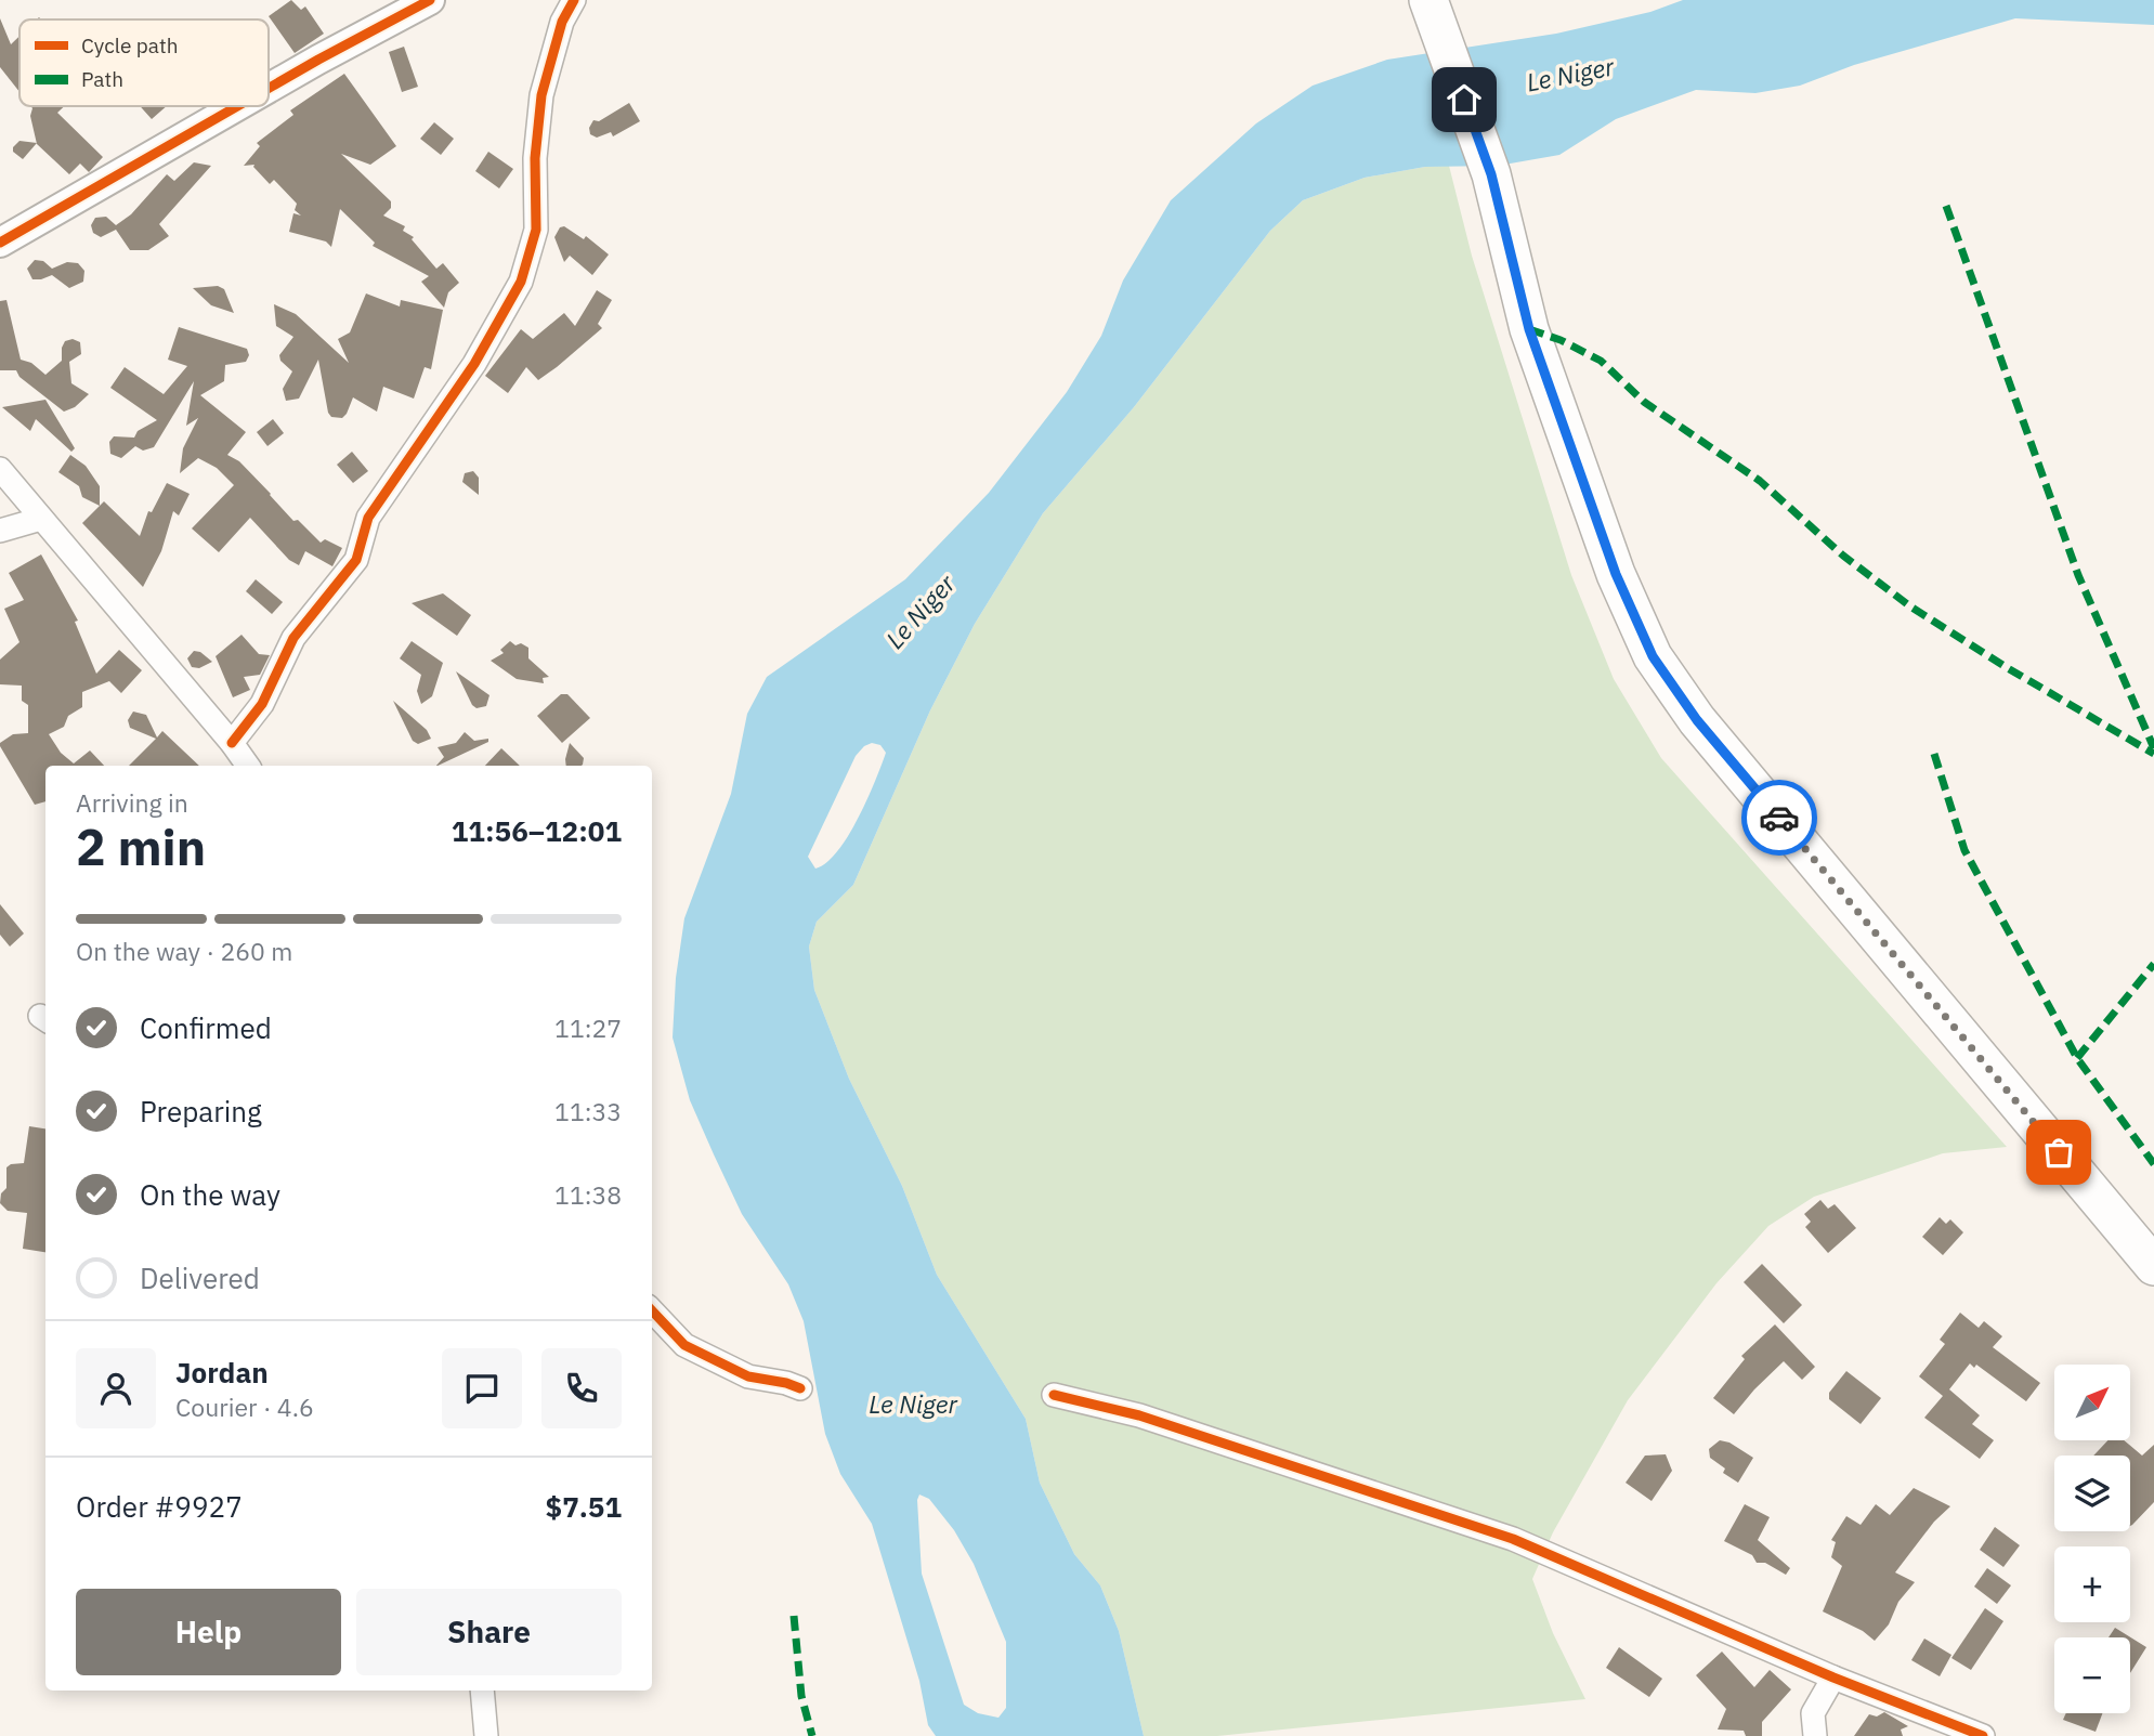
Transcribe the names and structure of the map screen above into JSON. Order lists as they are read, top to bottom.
{
  "water": ["Le Niger"],
  "legend": ["Cycle path", "Path"],
  "north": "top right",
  "page": {
    "heading": ["2 min", "Arriving in", "11:56–12:01"],
    "panel": [
      "Jordan",
      "Courier · 4.6",
      "Order #9927",
      "$7.51"
    ],
    "bar": "On the way · 260 m",
    "list": [
      ["Confirmed", "11:27"],
      ["Preparing", "11:33"],
      ["On the way", "11:38"],
      "Delivered"
    ],
    "map_buttons": ["+", "−"],
    "buttons": ["Help", "Share"]
  }
}
